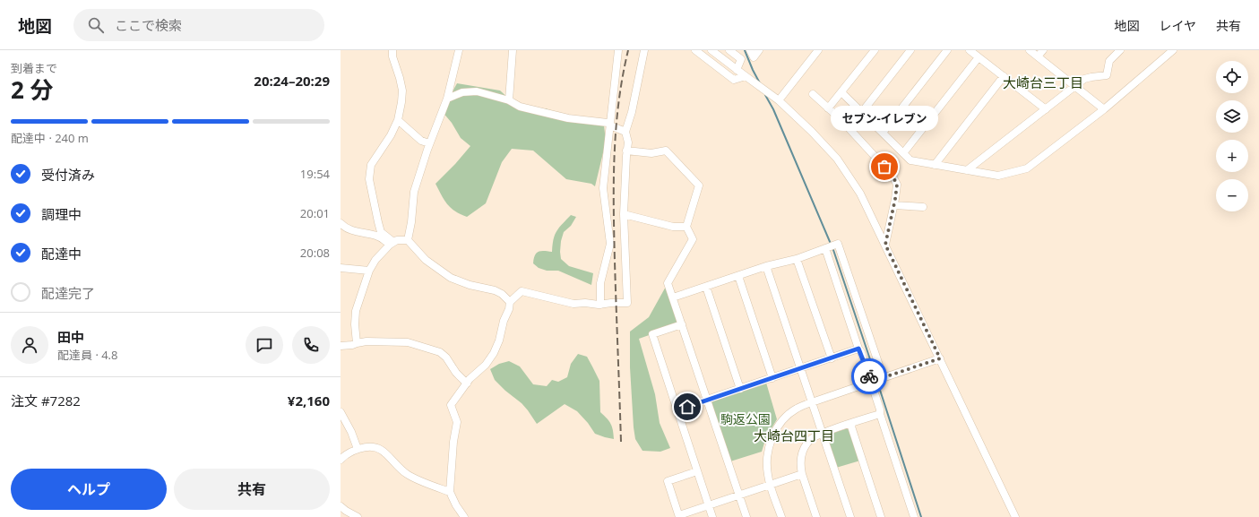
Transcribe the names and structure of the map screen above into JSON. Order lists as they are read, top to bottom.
{
  "districts": ["大崎台三丁目", "大崎台四丁目"],
  "parks": ["駒返公園"],
  "places": ["セブン-イレブン"],
  "page": {
    "header": "地図",
    "search": "ここで検索",
    "nav": ["地図", "レイヤ", "共有"],
    "heading": ["2 分", "到着まで", "20:24–20:29"],
    "panel": [
      "田中",
      "配達員 · 4.8",
      "注文 #7282",
      "¥2,160"
    ],
    "map_buttons": ["+", "−"],
    "bubble": "セブン-イレブン",
    "bar": "配達中 · 240 m",
    "list": [
      ["受付済み", "19:54"],
      ["調理中", "20:01"],
      ["配達中", "20:08"],
      "配達完了"
    ],
    "buttons": ["ヘルプ", "共有"]
  }
}
